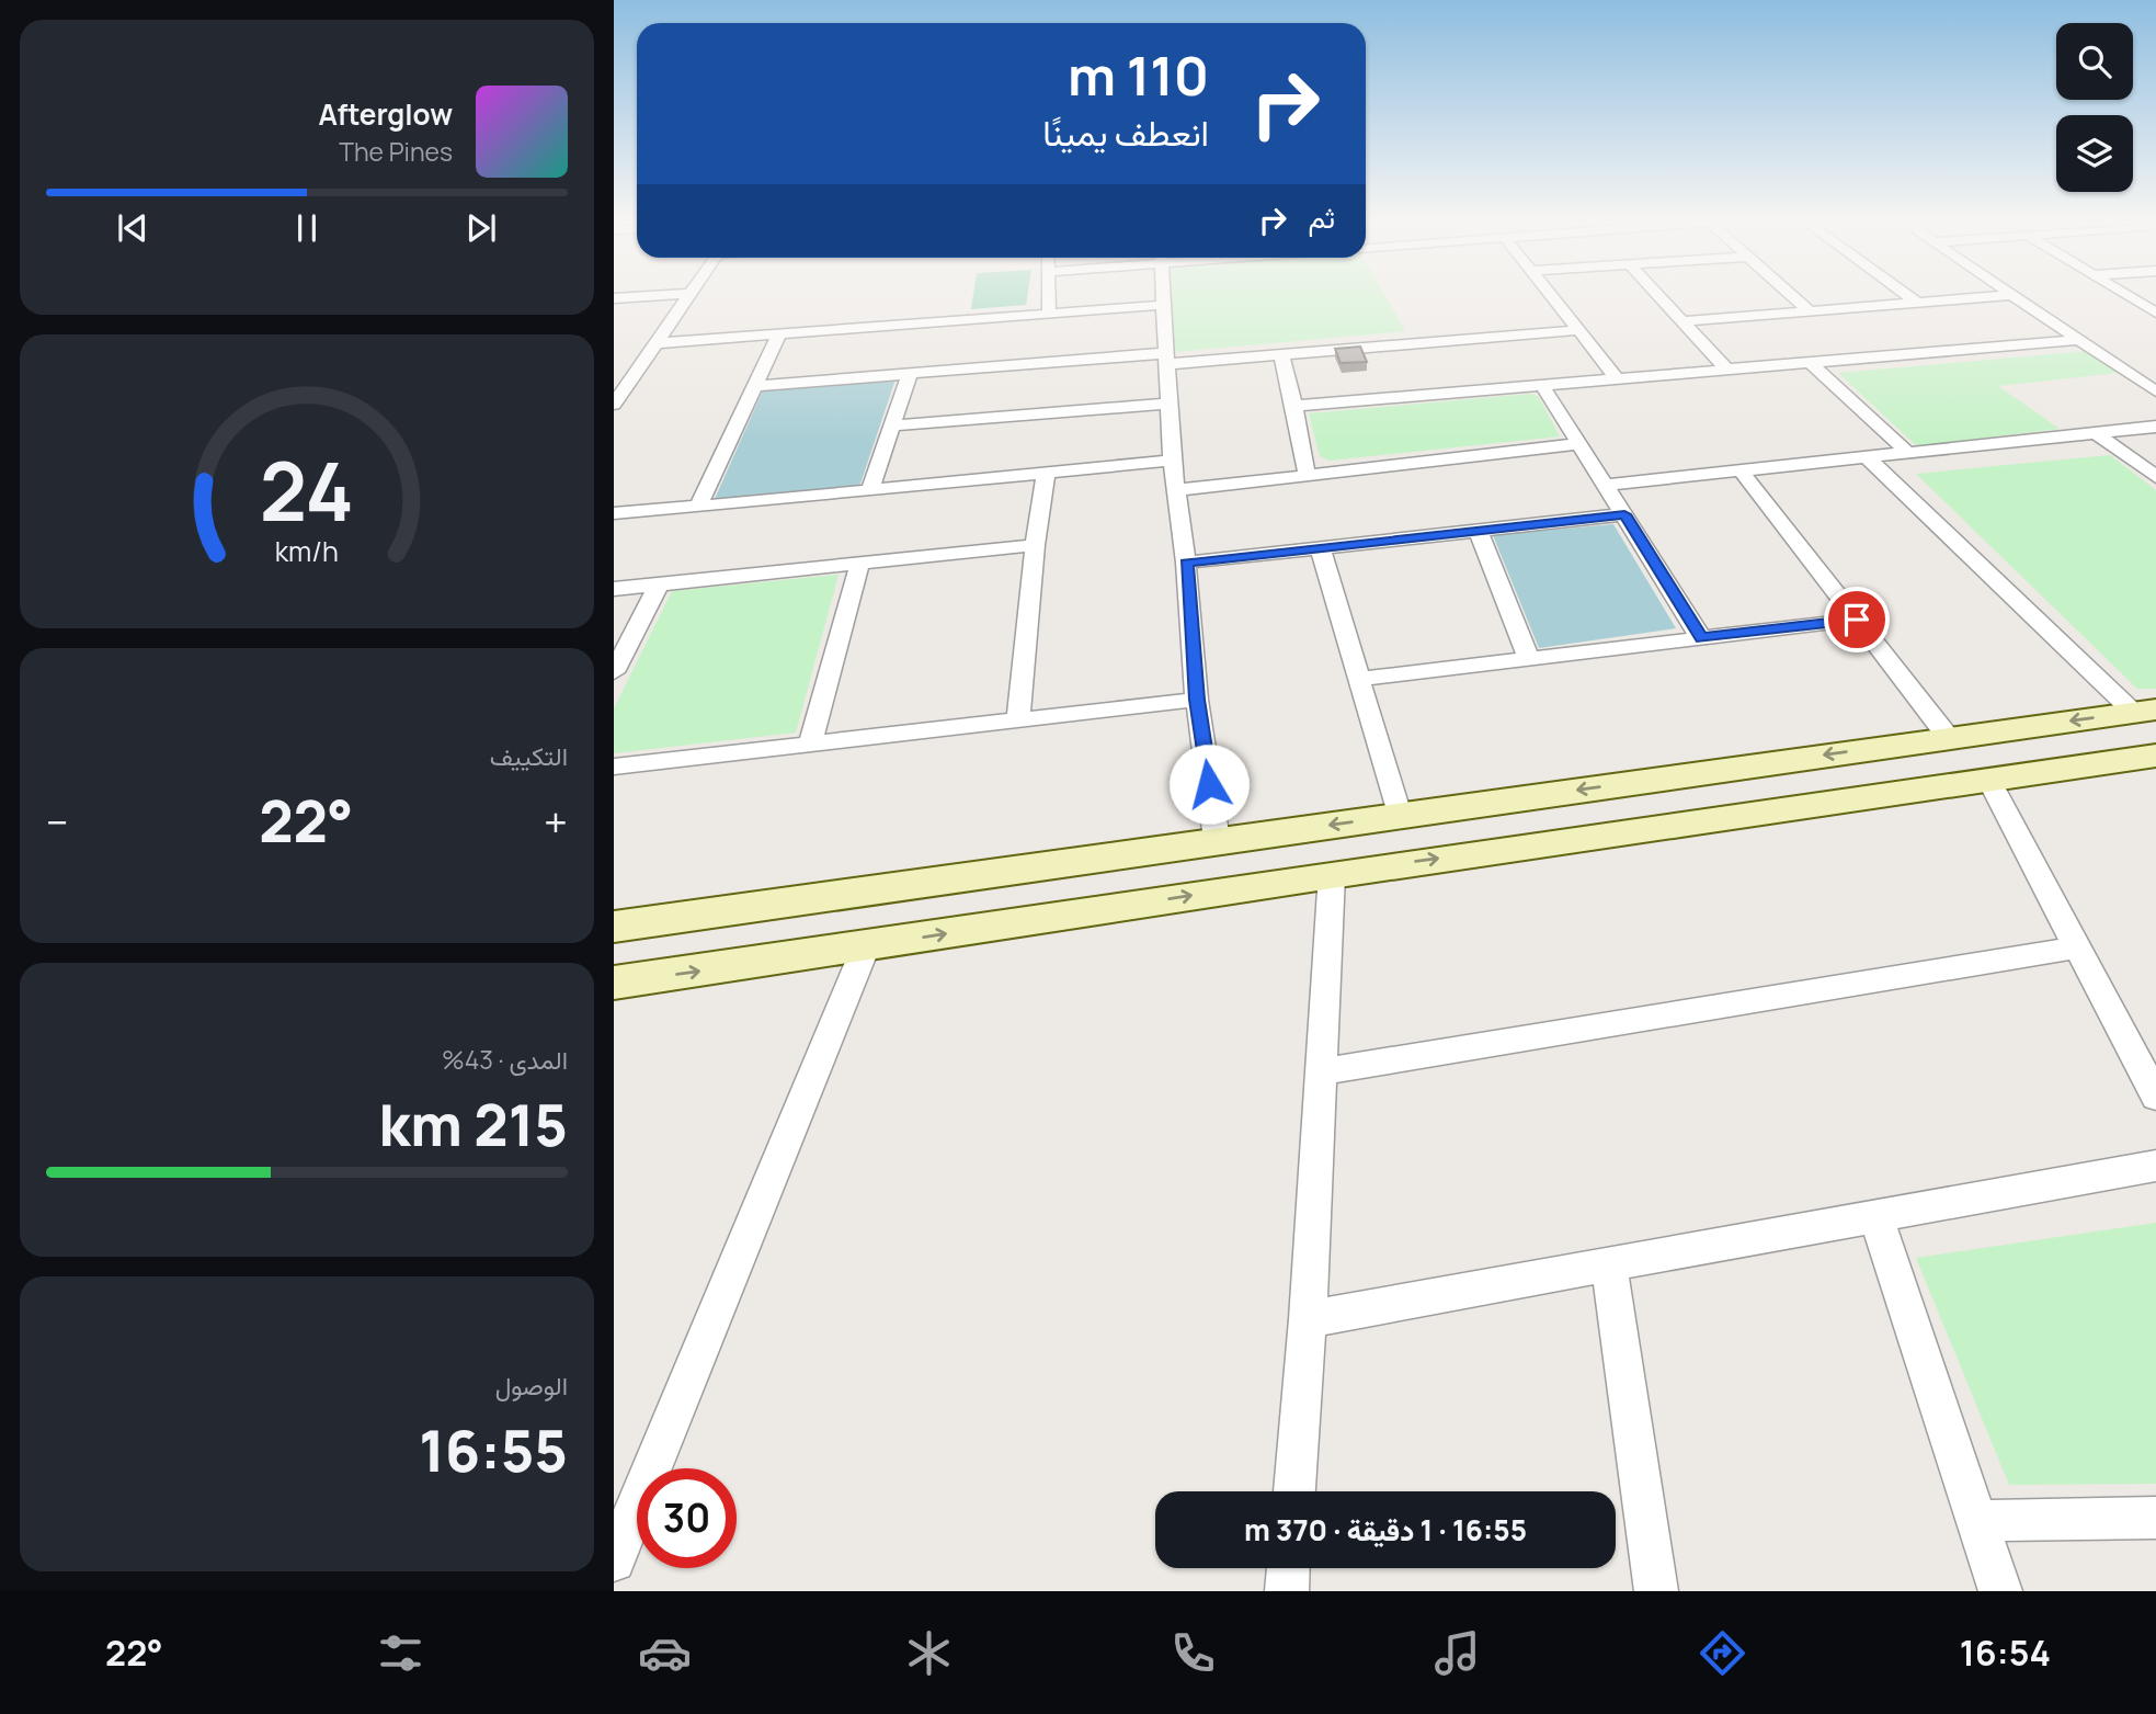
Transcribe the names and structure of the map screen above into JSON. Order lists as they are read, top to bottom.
{
  "page": {
    "turn": ["110 m", "انعطف يمينًا"],
    "song": ["Afterglow", "The Pines"],
    "then": "ثم",
    "tile": [
      "التكييف",
      ["المدى · 43%", "215 km"],
      ["الوصول", "16:55"]
    ],
    "heat": ["−", "22°", "+"],
    "limit": "30",
    "trip": "16:55 · 1 دقيقة · 370 m",
    "tabs": ["16:54", "22°"],
    "gauge": ["24", "km/h"]
  }
}
